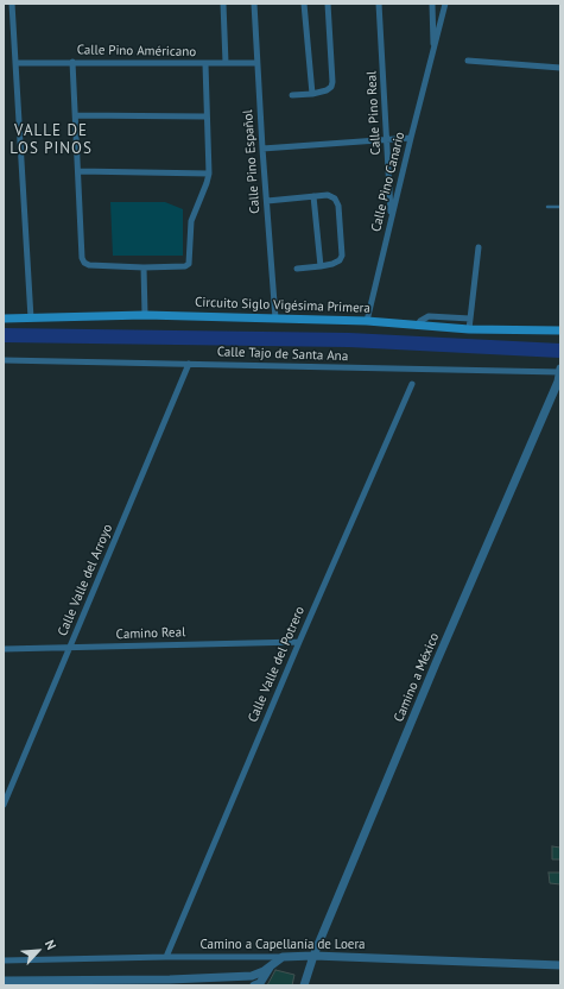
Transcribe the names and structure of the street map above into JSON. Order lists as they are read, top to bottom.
{
  "streets": {
    "main road": ["Circuito Siglo Vigésima Primera"],
    "street": [
      "Calle Pino Américano",
      "Calle Pino Real",
      "Calle Pino Español",
      "Calle Pino Canario",
      "Calle Tajo de Santa Ana",
      "Calle Valle del Arroyo",
      "Camino Real",
      "Calle Valle del Potrero",
      "Camino a México",
      "Camino a Capellanía de Loera"
    ]
  },
  "crossings": [
    ["Calle Pino Américano", "Calle Pino Español"],
    ["Calle Pino Real", "Calle Pino Canario"],
    ["Calle Pino Español", "Circuito Siglo Vigésima Primera"],
    ["Calle Pino Canario", "Circuito Siglo Vigésima Primera"],
    ["Calle Tajo de Santa Ana", "Calle Valle del Arroyo"],
    ["Calle Tajo de Santa Ana", "Camino a México"],
    ["Calle Valle del Arroyo", "Camino Real"],
    ["Camino Real", "Calle Valle del Potrero"],
    ["Calle Valle del Potrero", "Camino a Capellanía de Loera"],
    ["Camino a México", "Camino a Capellanía de Loera"]
  ],
  "districts": ["VALLE DE LOS PINOS"],
  "north": "top right"
}
